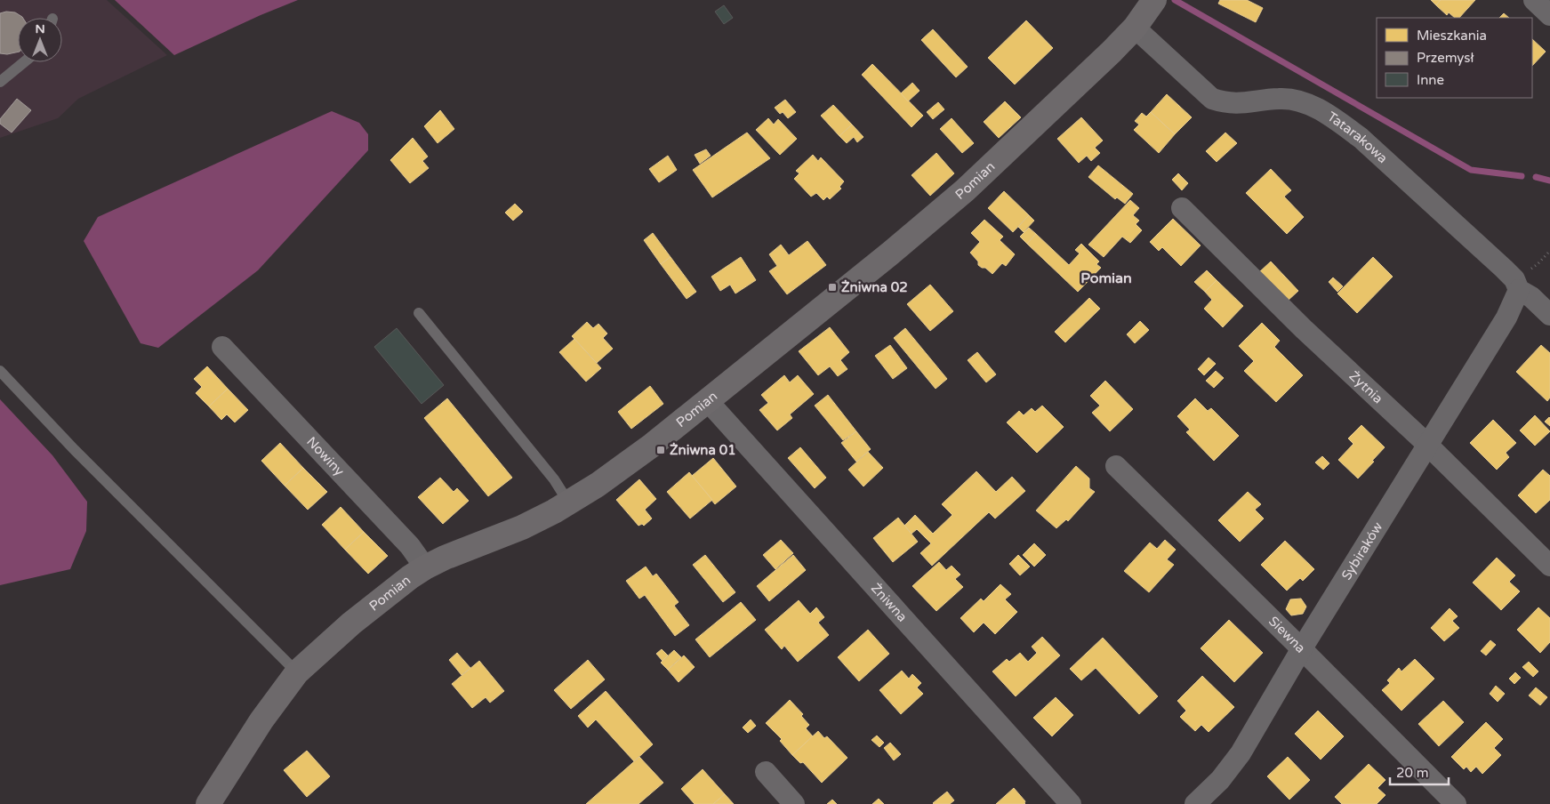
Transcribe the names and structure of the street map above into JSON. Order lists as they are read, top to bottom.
{
  "streets": {
    "street": [
      "Tatarakowa",
      "Pomian",
      "Żytnia",
      "Nowiny",
      "Sybiraków",
      "Żniwna",
      "Siewna"
    ]
  },
  "crossings": [
    ["Tatarakowa", "Pomian"],
    ["Tatarakowa", "Sybiraków"],
    ["Pomian", "Nowiny"],
    ["Pomian", "Żniwna"],
    ["Żytnia", "Sybiraków"],
    ["Sybiraków", "Siewna"]
  ],
  "districts": ["Pomian"],
  "places": {
    "transit": ["Żniwna 02", "Żniwna 01"]
  },
  "legend": ["Mieszkania", "Przemysł", "Inne"],
  "scale_bar": "20 m",
  "north": "top"
}
